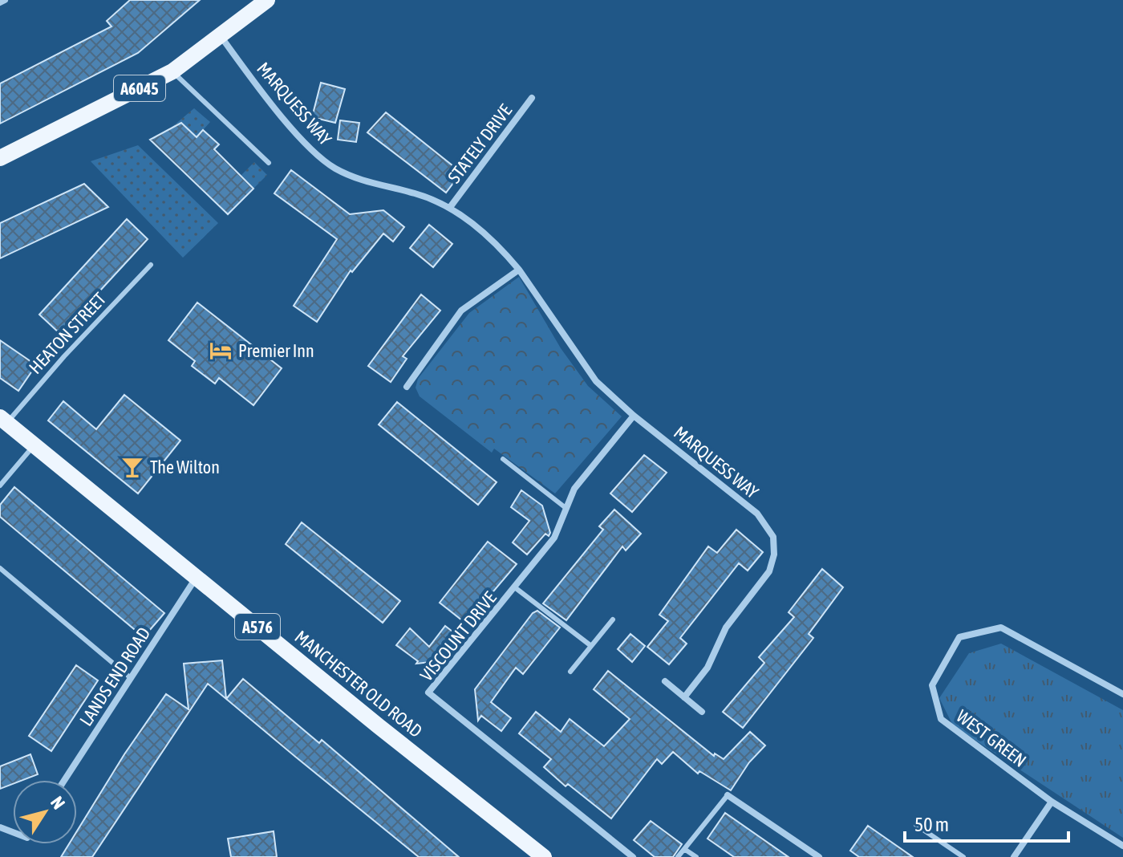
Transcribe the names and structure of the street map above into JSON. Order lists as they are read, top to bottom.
{
  "streets": {
    "main road": ["A6045", "A576", "MANCHESTER OLD ROAD"],
    "street": [
      "MARQUESS WAY",
      "STATELY DRIVE",
      "VISCOUNT DRIVE",
      "LANDS END ROAD",
      "WEST GREEN"
    ],
    "lane": ["HEATON STREET"]
  },
  "crossings": [
    ["A6045", "MARQUESS WAY"],
    ["MARQUESS WAY", "STATELY DRIVE"],
    ["MARQUESS WAY", "VISCOUNT DRIVE"],
    ["HEATON STREET", "MANCHESTER OLD ROAD"],
    ["LANDS END ROAD", "MANCHESTER OLD ROAD"]
  ],
  "places": {
    "hotel": ["Premier Inn"],
    "bar": ["The Wilton"]
  },
  "scale_bar": "50 m",
  "north": "top right"
}
